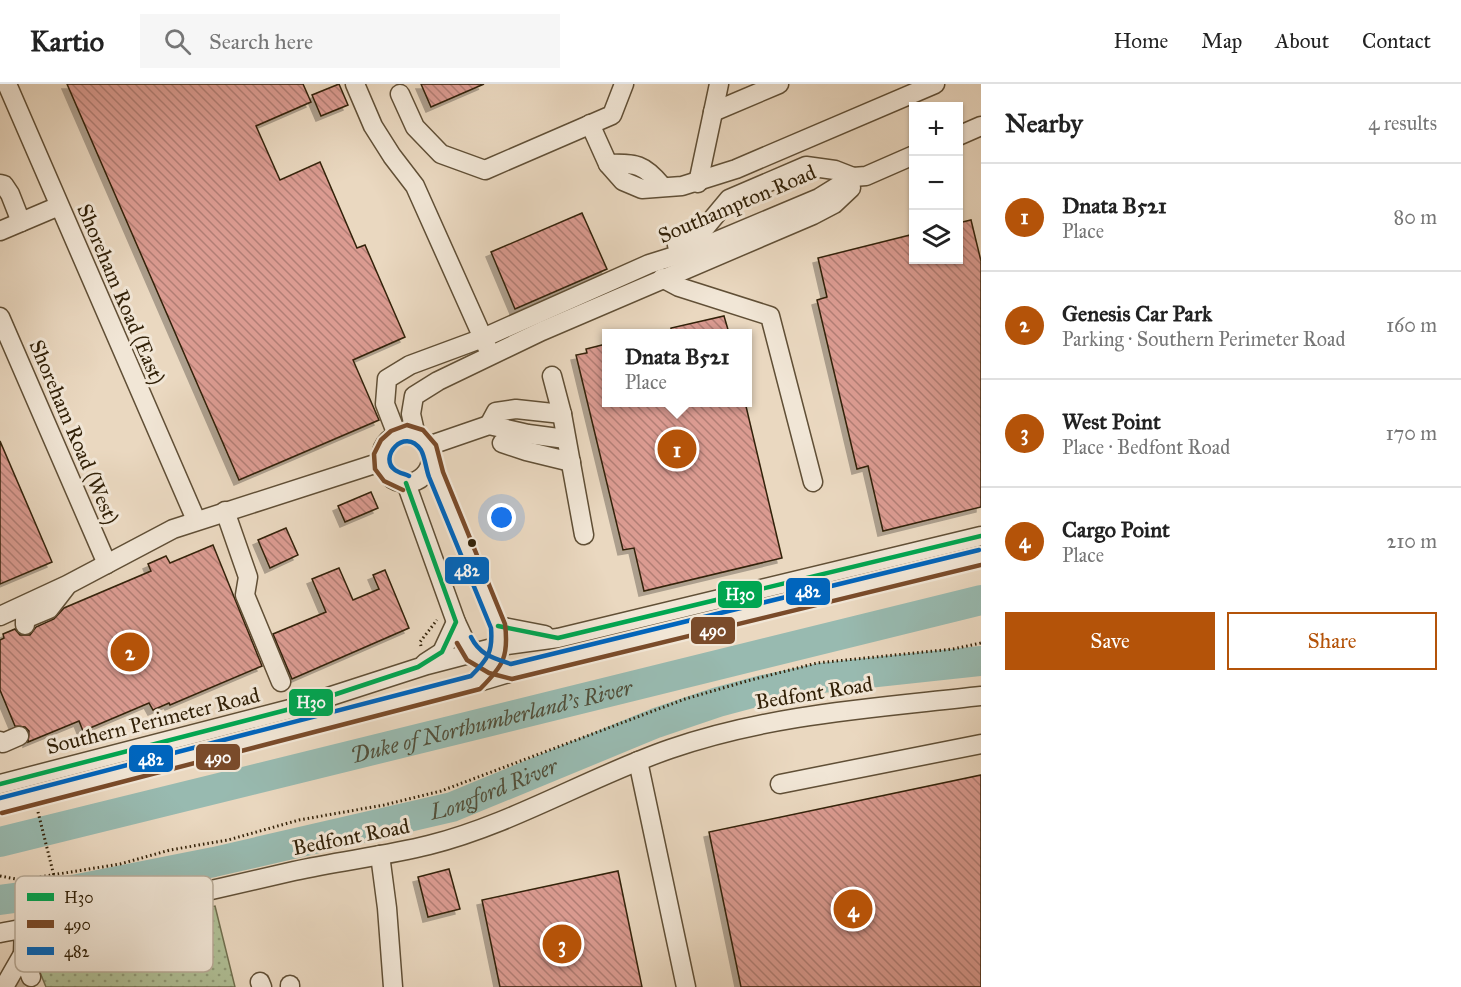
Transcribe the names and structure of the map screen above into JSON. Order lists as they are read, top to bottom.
{
  "streets": {
    "street": [
      "Southampton Road",
      "Shoreham Road (East)",
      "Shoreham Road (West)",
      "Bedfont Road",
      "Southern Perimeter Road"
    ]
  },
  "water": ["Duke of Northumberland's River", "Longford River"],
  "lines": ["transit line 490", "transit line 482", "transit line H30"],
  "legend": ["H30", "490", "482"],
  "page": {
    "header": "Kartio",
    "search": "Search here",
    "nav": [
      "Home",
      "Map",
      "About",
      "Contact"
    ],
    "heading": ["Nearby", "4 results"],
    "map_buttons": ["+", "−"],
    "list": [
      {
        "mark": "1",
        "name": "Dnata B521",
        "note": "Place",
        "value": "80 m"
      },
      {
        "mark": "2",
        "name": "Genesis Car Park",
        "note": "Parking · Southern Perimeter Road",
        "value": "160 m"
      },
      {
        "mark": "3",
        "name": "West Point",
        "note": "Place · Bedfont Road",
        "value": "170 m"
      },
      {
        "mark": "4",
        "name": "Cargo Point",
        "note": "Place",
        "value": "210 m"
      }
    ],
    "popup": ["Dnata B521", "Place"],
    "pins": [
      "1",
      "2",
      "4",
      "3"
    ],
    "buttons": ["Save", "Share"]
  }
}
